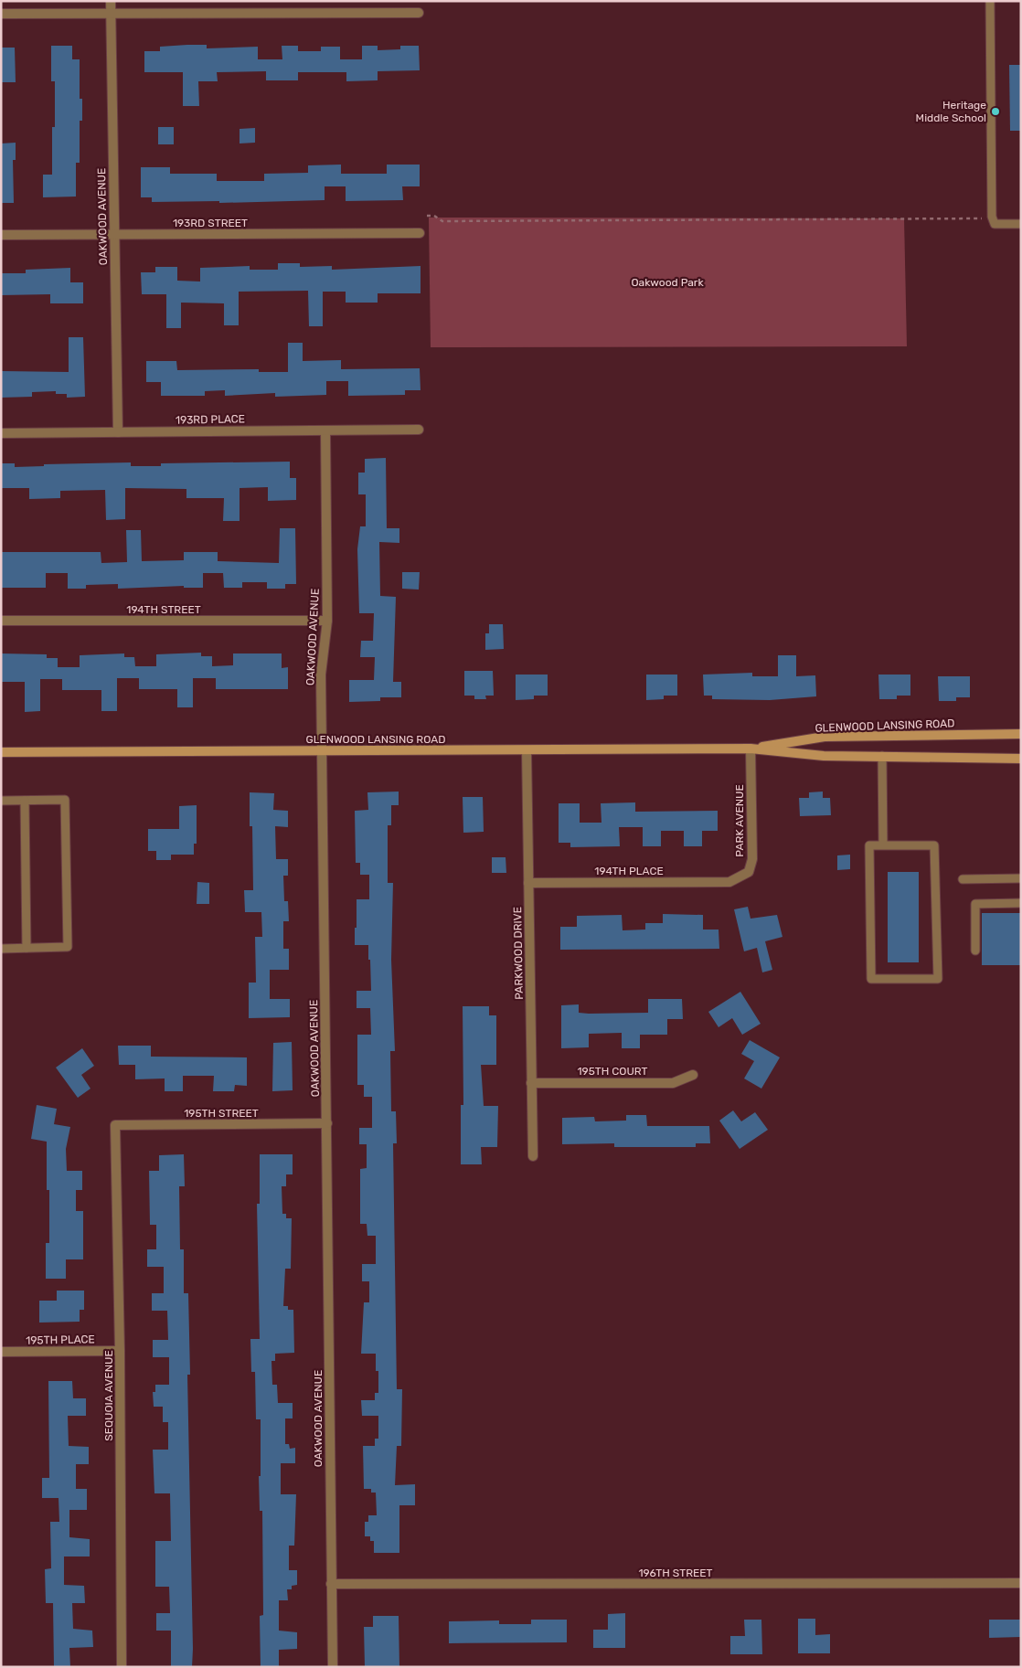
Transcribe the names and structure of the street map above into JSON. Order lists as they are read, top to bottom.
{
  "streets": {
    "main road": ["GLENWOOD LANSING ROAD"],
    "street": [
      "OAKWOOD AVENUE",
      "193RD STREET",
      "193RD PLACE",
      "194TH STREET",
      "PARK AVENUE",
      "194TH PLACE",
      "PARKWOOD DRIVE",
      "195TH COURT",
      "195TH STREET",
      "195TH PLACE",
      "SEQUOIA AVENUE",
      "196TH STREET"
    ]
  },
  "crossings": [
    ["OAKWOOD AVENUE", "193RD STREET"],
    ["OAKWOOD AVENUE", "193RD PLACE"],
    ["OAKWOOD AVENUE", "194TH STREET"],
    ["OAKWOOD AVENUE", "GLENWOOD LANSING ROAD"],
    ["OAKWOOD AVENUE", "195TH STREET"],
    ["OAKWOOD AVENUE", "196TH STREET"],
    ["GLENWOOD LANSING ROAD", "PARK AVENUE"],
    ["GLENWOOD LANSING ROAD", "PARKWOOD DRIVE"],
    ["PARK AVENUE", "194TH PLACE"],
    ["194TH PLACE", "PARKWOOD DRIVE"],
    ["PARKWOOD DRIVE", "195TH COURT"],
    ["195TH STREET", "SEQUOIA AVENUE"],
    ["195TH PLACE", "SEQUOIA AVENUE"]
  ],
  "parks": ["Oakwood Park"],
  "places": ["Heritage Middle School"]
}
